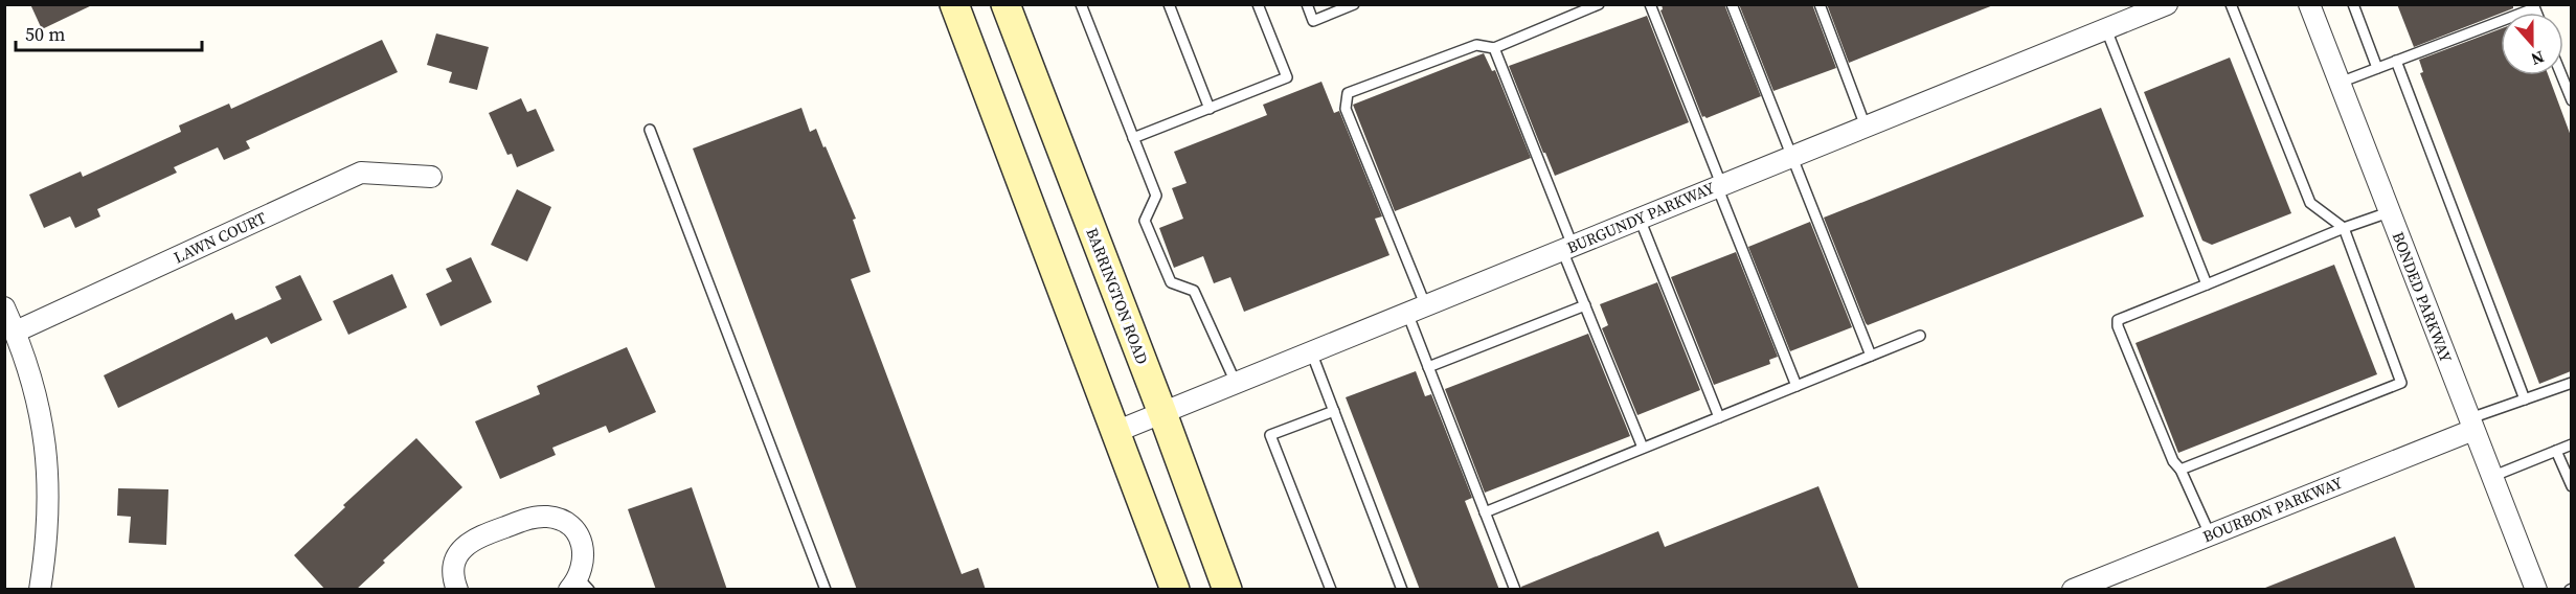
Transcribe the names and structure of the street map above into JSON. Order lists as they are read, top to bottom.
{
  "streets": {
    "main road": ["BARRINGTON ROAD"],
    "street": [
      "BURGUNDY PARKWAY",
      "LAWN COURT",
      "BONDED PARKWAY",
      "BOURBON PARKWAY"
    ]
  },
  "crossings": [
    ["BURGUNDY PARKWAY", "BARRINGTON ROAD"],
    ["BONDED PARKWAY", "BOURBON PARKWAY"]
  ],
  "scale_bar": "50 m",
  "north": "bottom"
}
